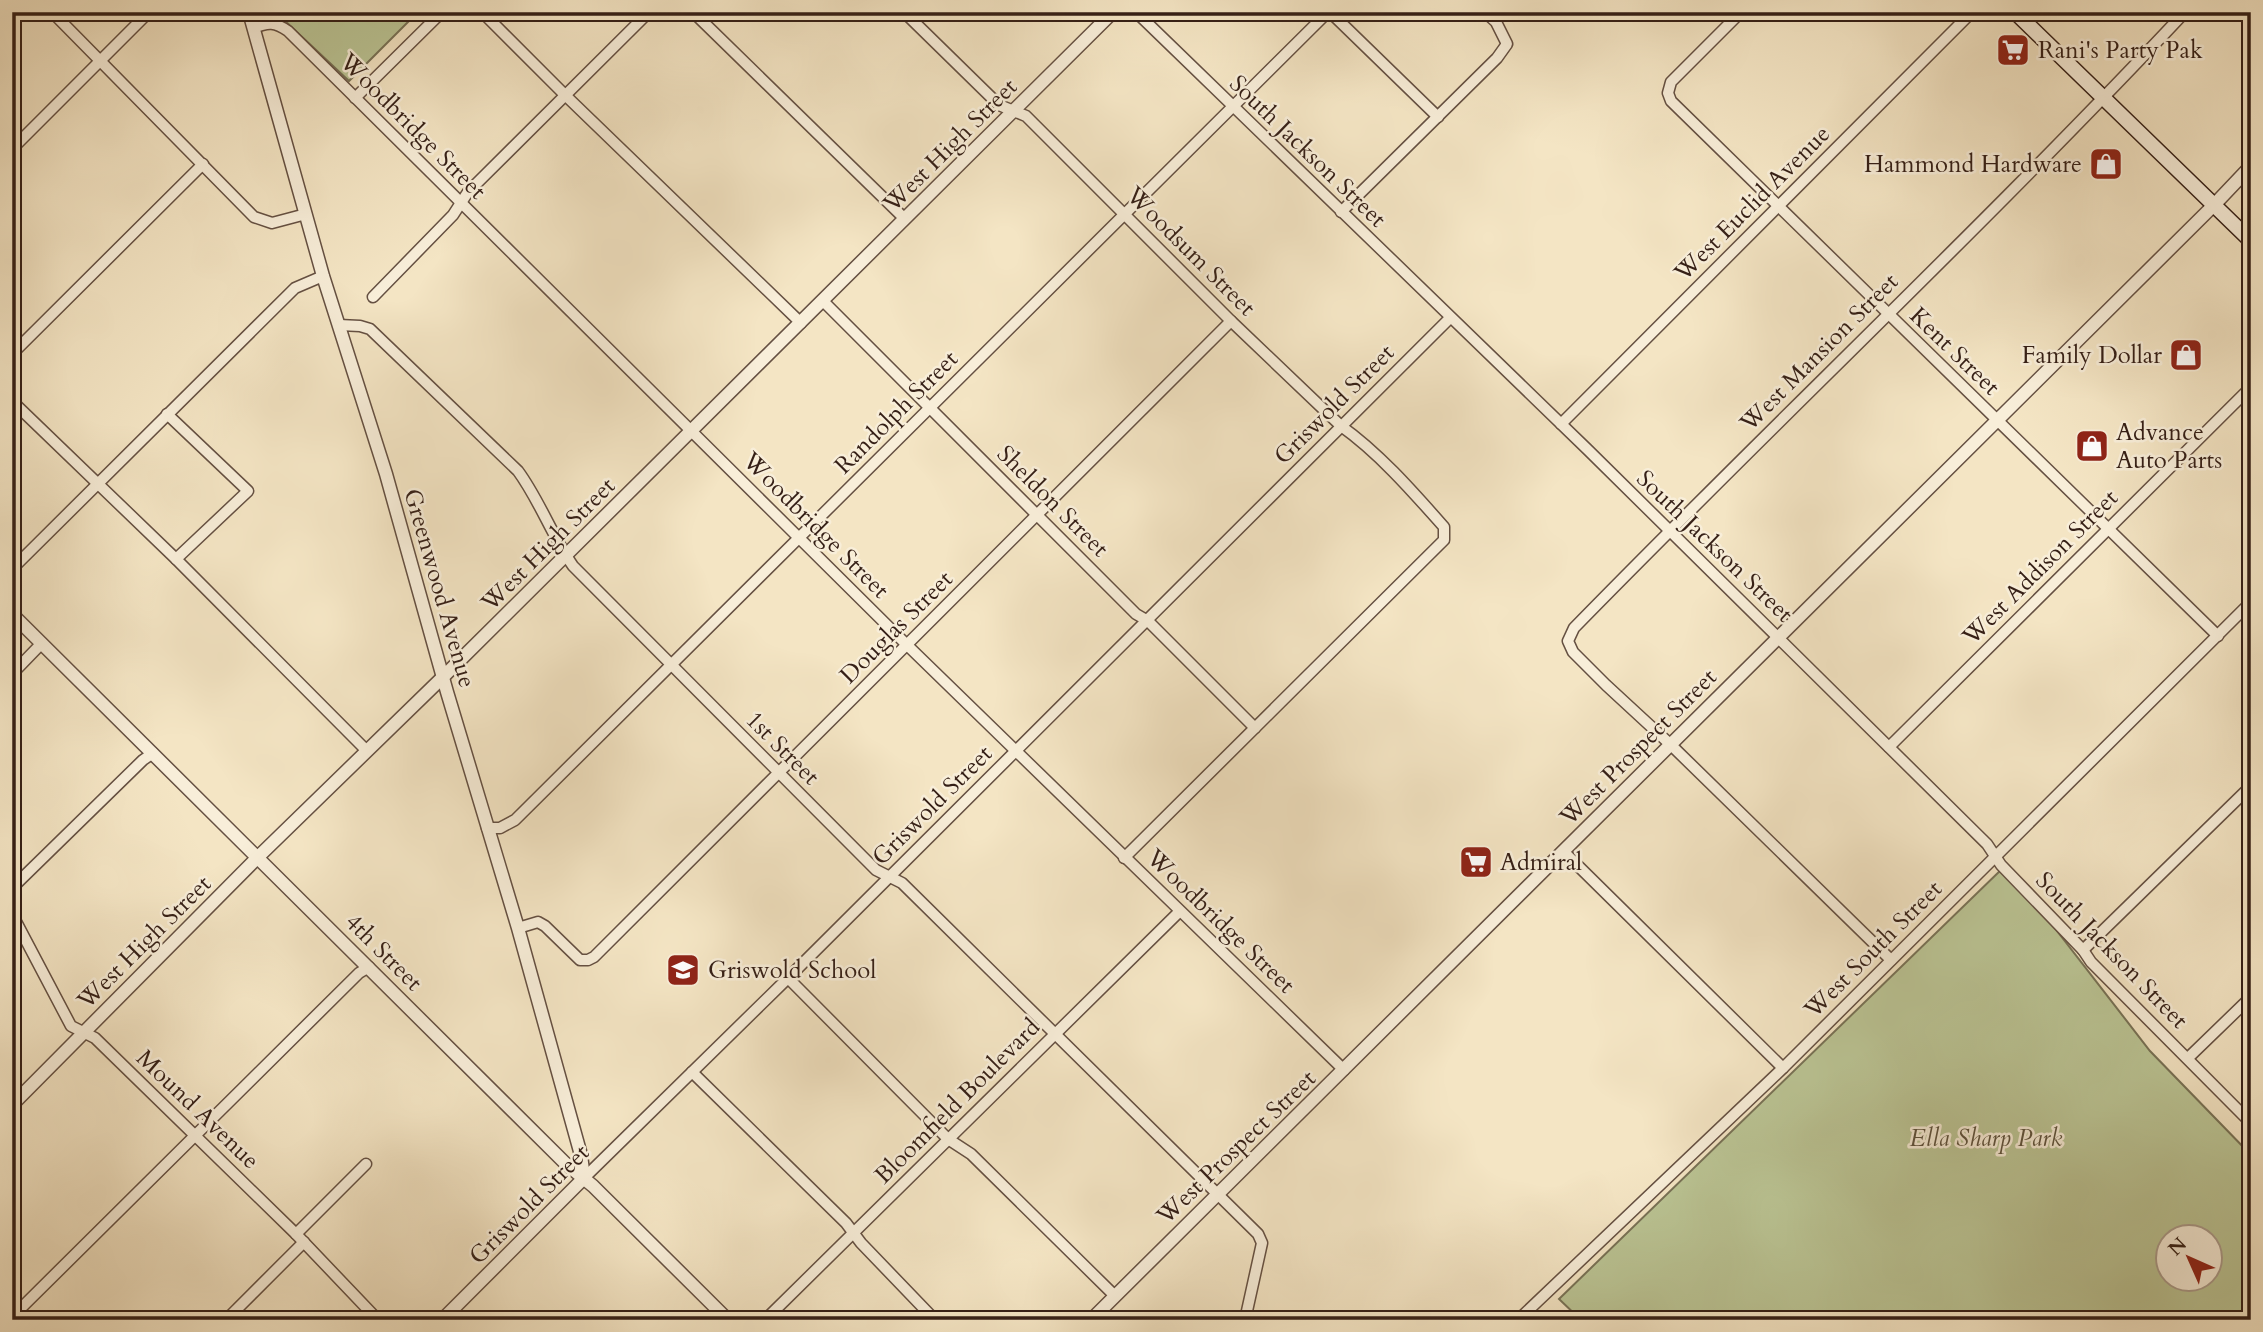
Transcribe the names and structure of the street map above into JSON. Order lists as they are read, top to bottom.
{
  "streets": {
    "street": [
      "Woodbridge Street",
      "West High Street",
      "South Jackson Street",
      "West Euclid Avenue",
      "Woodsum Street",
      "Kent Street",
      "West Mansion Street",
      "Griswold Street",
      "Randolph Street",
      "Sheldon Street",
      "West Addison Street",
      "Greenwood Avenue",
      "Douglas Street",
      "West Prospect Street",
      "1st Street",
      "West South Street",
      "4th Street",
      "Bloomfield Boulevard",
      "Mound Avenue"
    ]
  },
  "crossings": [
    ["Woodbridge Street", "West High Street"],
    ["Woodbridge Street", "Griswold Street"],
    ["Woodbridge Street", "Randolph Street"],
    ["Woodbridge Street", "Greenwood Avenue"],
    ["Woodbridge Street", "Douglas Street"],
    ["Woodbridge Street", "West Prospect Street"],
    ["Woodbridge Street", "Bloomfield Boulevard"],
    ["West High Street", "Woodsum Street"],
    ["West High Street", "Sheldon Street"],
    ["West High Street", "Greenwood Avenue"],
    ["West High Street", "1st Street"],
    ["West High Street", "4th Street"],
    ["West High Street", "Mound Avenue"],
    ["South Jackson Street", "West Euclid Avenue"],
    ["South Jackson Street", "West Mansion Street"],
    ["South Jackson Street", "Griswold Street"],
    ["South Jackson Street", "Randolph Street"],
    ["South Jackson Street", "West Addison Street"],
    ["South Jackson Street", "West Prospect Street"],
    ["South Jackson Street", "West South Street"],
    ["West Euclid Avenue", "Kent Street"],
    ["Woodsum Street", "Griswold Street"],
    ["Woodsum Street", "Randolph Street"],
    ["Woodsum Street", "Sheldon Street"],
    ["Woodsum Street", "Douglas Street"],
    ["Kent Street", "West Mansion Street"],
    ["Kent Street", "West Addison Street"],
    ["Kent Street", "West Prospect Street"],
    ["Kent Street", "West South Street"],
    ["West Mansion Street", "West Prospect Street"],
    ["Griswold Street", "Sheldon Street"],
    ["Griswold Street", "Greenwood Avenue"],
    ["Griswold Street", "1st Street"],
    ["Griswold Street", "4th Street"],
    ["Randolph Street", "Sheldon Street"],
    ["Randolph Street", "Greenwood Avenue"],
    ["Randolph Street", "1st Street"],
    ["Sheldon Street", "Douglas Street"],
    ["Greenwood Avenue", "Douglas Street"],
    ["Greenwood Avenue", "1st Street"],
    ["Greenwood Avenue", "4th Street"],
    ["Douglas Street", "1st Street"],
    ["West Prospect Street", "1st Street"],
    ["1st Street", "Bloomfield Boulevard"]
  ],
  "parks": ["Ella Sharp Park"],
  "places": {
    "supermarket": ["Rani's Party Pak", "Admiral"],
    "shop": ["Hammond Hardware", "Family Dollar", "Advance Auto Parts"],
    "school or university": ["Griswold School"]
  },
  "north": "top left"
}
